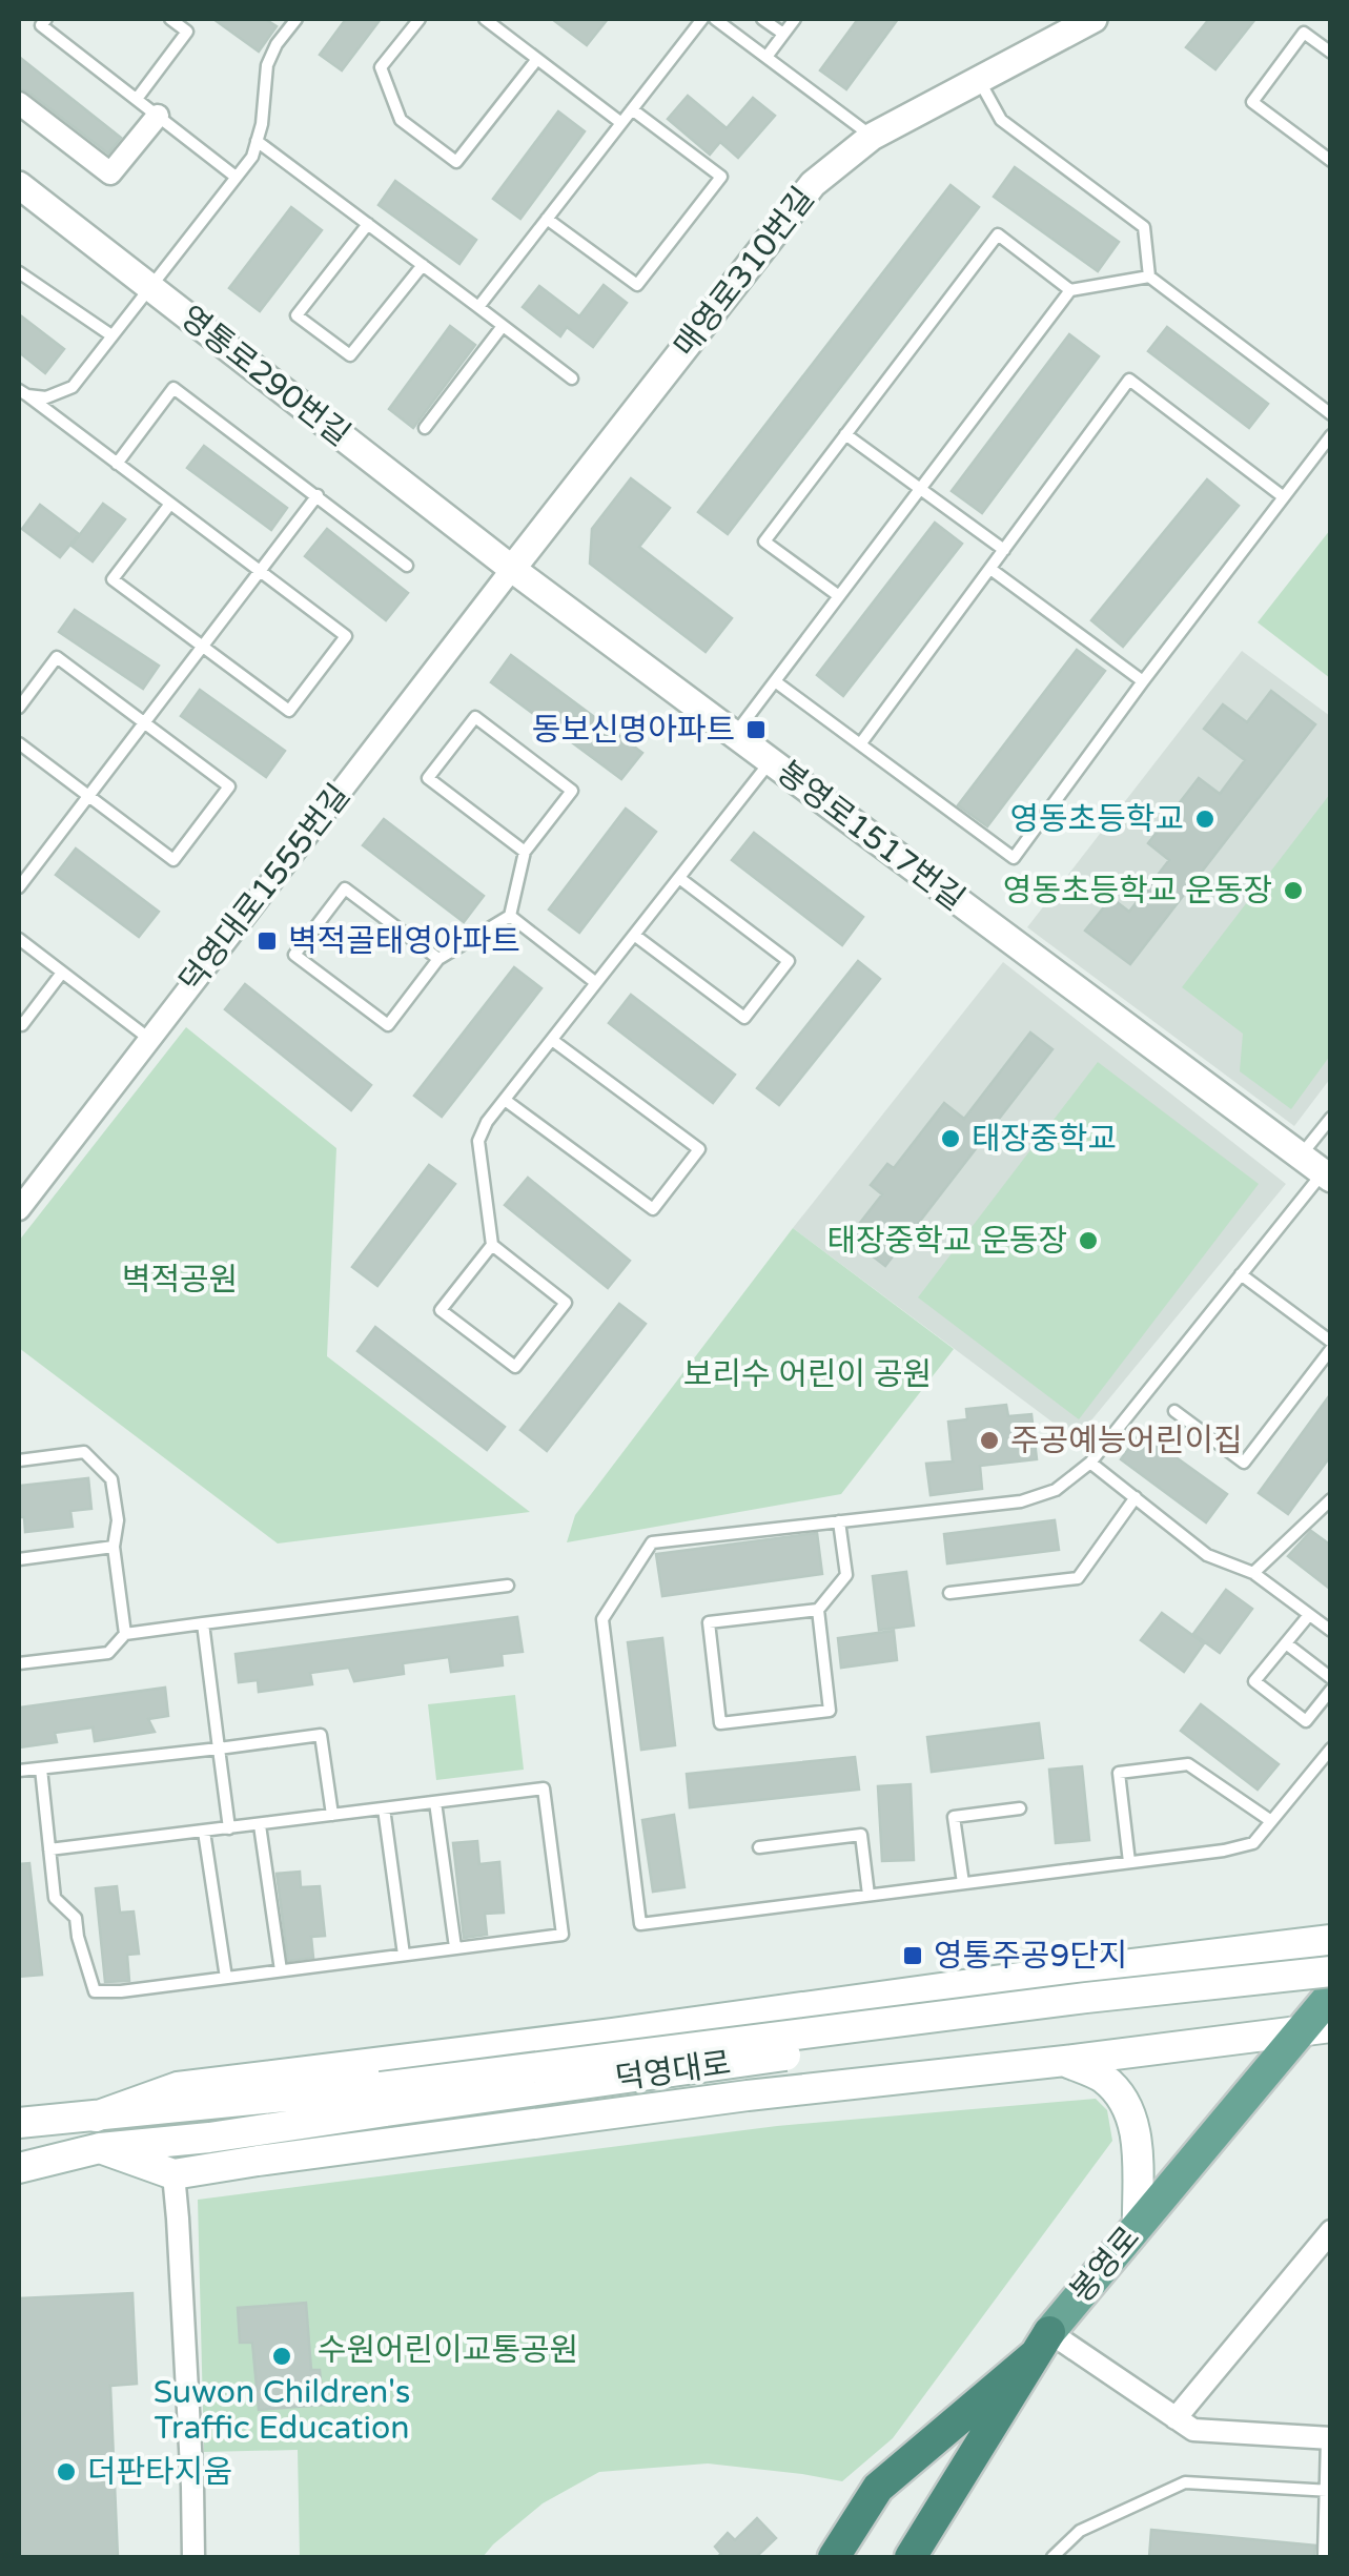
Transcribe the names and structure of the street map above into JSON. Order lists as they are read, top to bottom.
{
  "streets": {
    "highway": ["봉영로"],
    "main road": ["덕영대로"],
    "street": [
      "매영로310번길",
      "영통로290번길",
      "봉영로1517번길",
      "덕영대로1555번길"
    ]
  },
  "crossings": [
    ["매영로310번길", "영통로290번길"],
    ["매영로310번길", "봉영로1517번길"],
    ["매영로310번길", "덕영대로1555번길"],
    ["영통로290번길", "봉영로1517번길"],
    ["영통로290번길", "덕영대로1555번길"],
    ["봉영로1517번길", "덕영대로1555번길"],
    ["덕영대로", "봉영로"]
  ],
  "parks": ["벽적공원", "보리수 어린이 공원", "수원어린이교통공원"],
  "places": {
    "transit": ["동보신명아파트", "벽적골태영아파트", "영통주공9단지"],
    "other": [
      "영동초등학교",
      "영동초등학교 운동장",
      "태장중학교",
      "태장중학교 운동장",
      "주공예능어린이집",
      "Suwon Children's Traffic Education",
      "더판타지움"
    ]
  }
}
